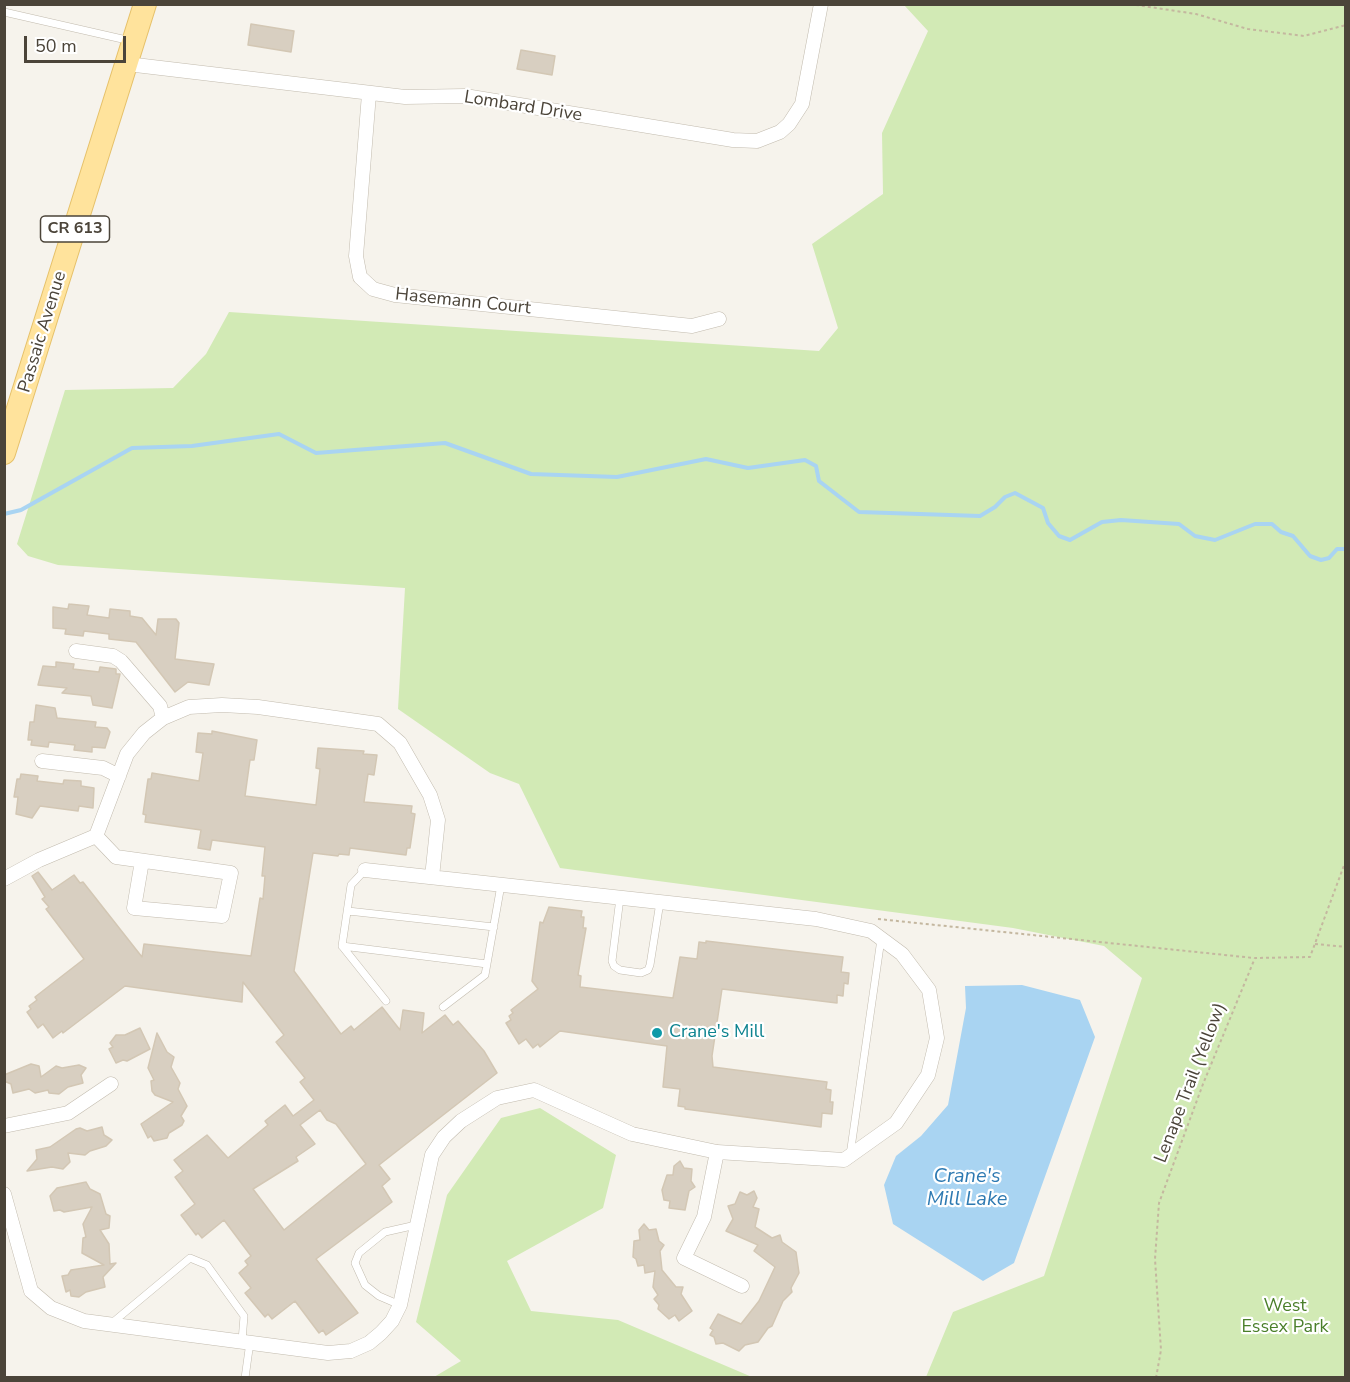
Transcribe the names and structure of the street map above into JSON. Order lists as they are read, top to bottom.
{
  "streets": {
    "main road": ["CR 613", "Passaic Avenue"],
    "street": ["Lombard Drive", "Hasemann Court"],
    "path": ["Lenape Trail (Yellow)"]
  },
  "crossings": [
    ["Lombard Drive", "Hasemann Court"],
    ["Lombard Drive", "Passaic Avenue"]
  ],
  "water": ["Crane's Mill Lake"],
  "parks": ["West Essex Park"],
  "places": ["Crane's Mill"],
  "scale_bar": "50 m"
}
